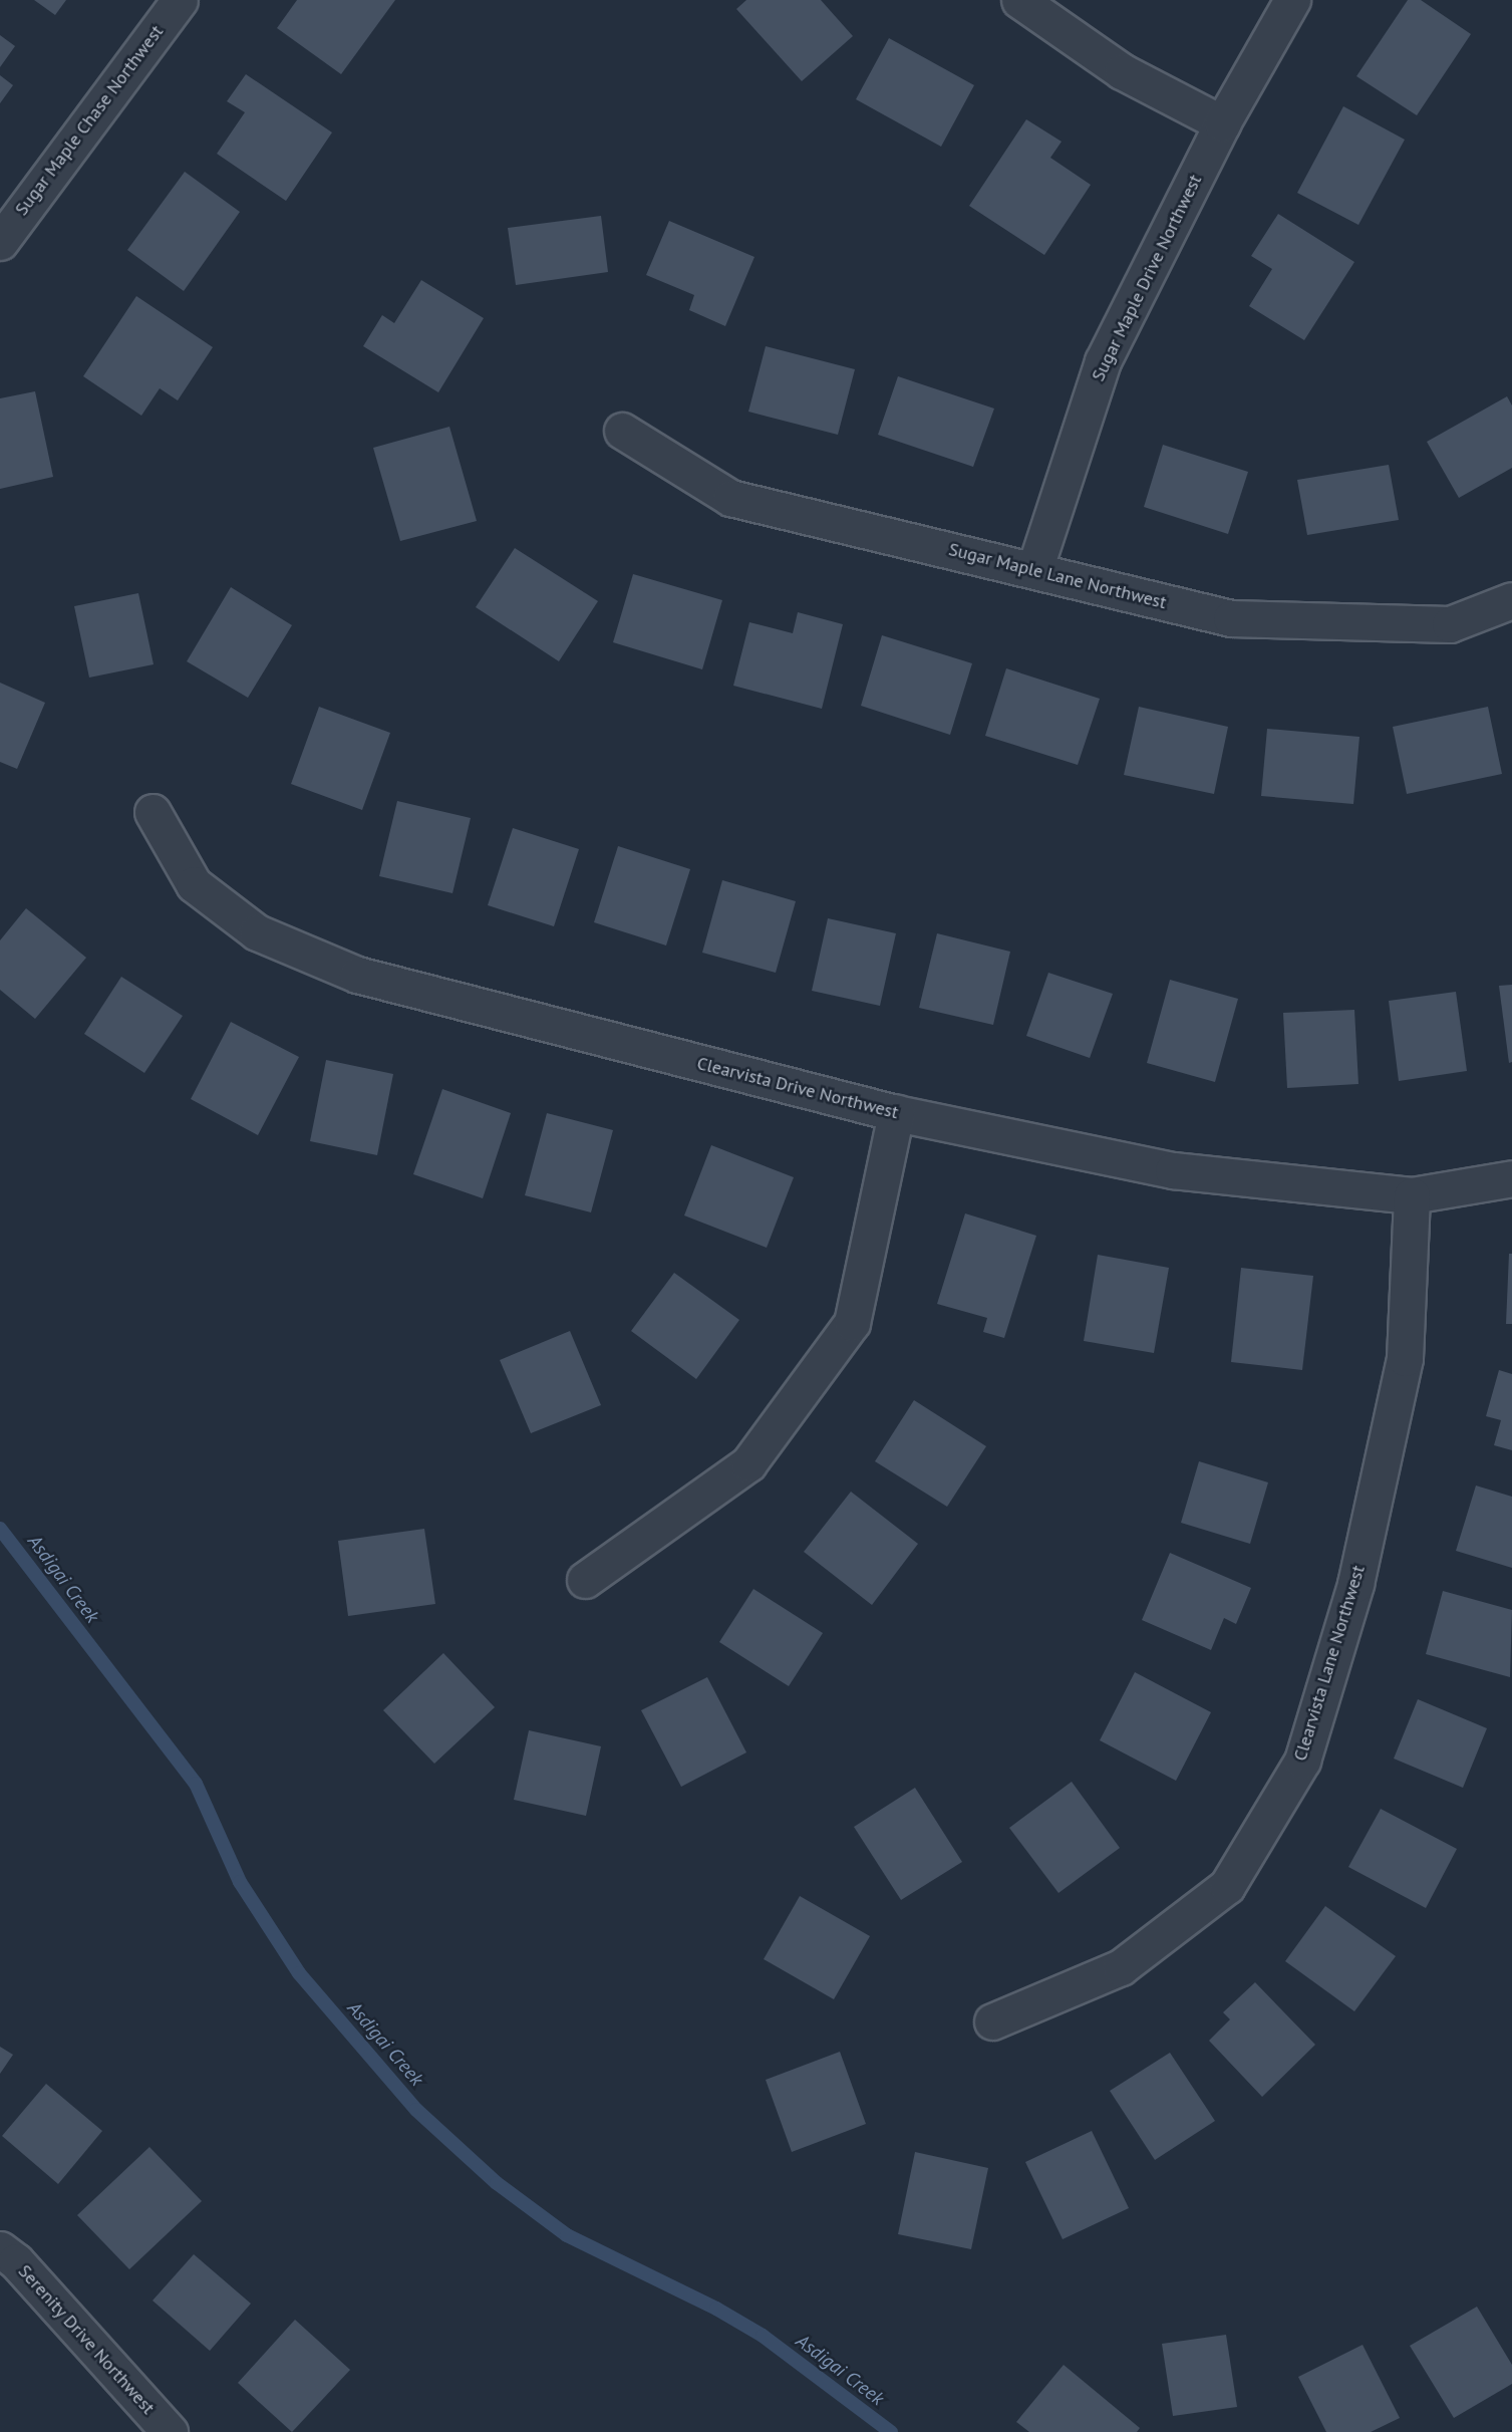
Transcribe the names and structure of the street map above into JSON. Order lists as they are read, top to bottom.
{
  "streets": {
    "street": [
      "Sugar Maple Chase Northwest",
      "Sugar Maple Drive Northwest",
      "Sugar Maple Lane Northwest",
      "Clearvista Drive Northwest",
      "Clearvista Lane Northwest",
      "Serenity Drive Northwest"
    ]
  },
  "crossings": [
    ["Sugar Maple Drive Northwest", "Sugar Maple Lane Northwest"],
    ["Clearvista Drive Northwest", "Clearvista Lane Northwest"]
  ],
  "water": ["Asdigai Creek"]
}
